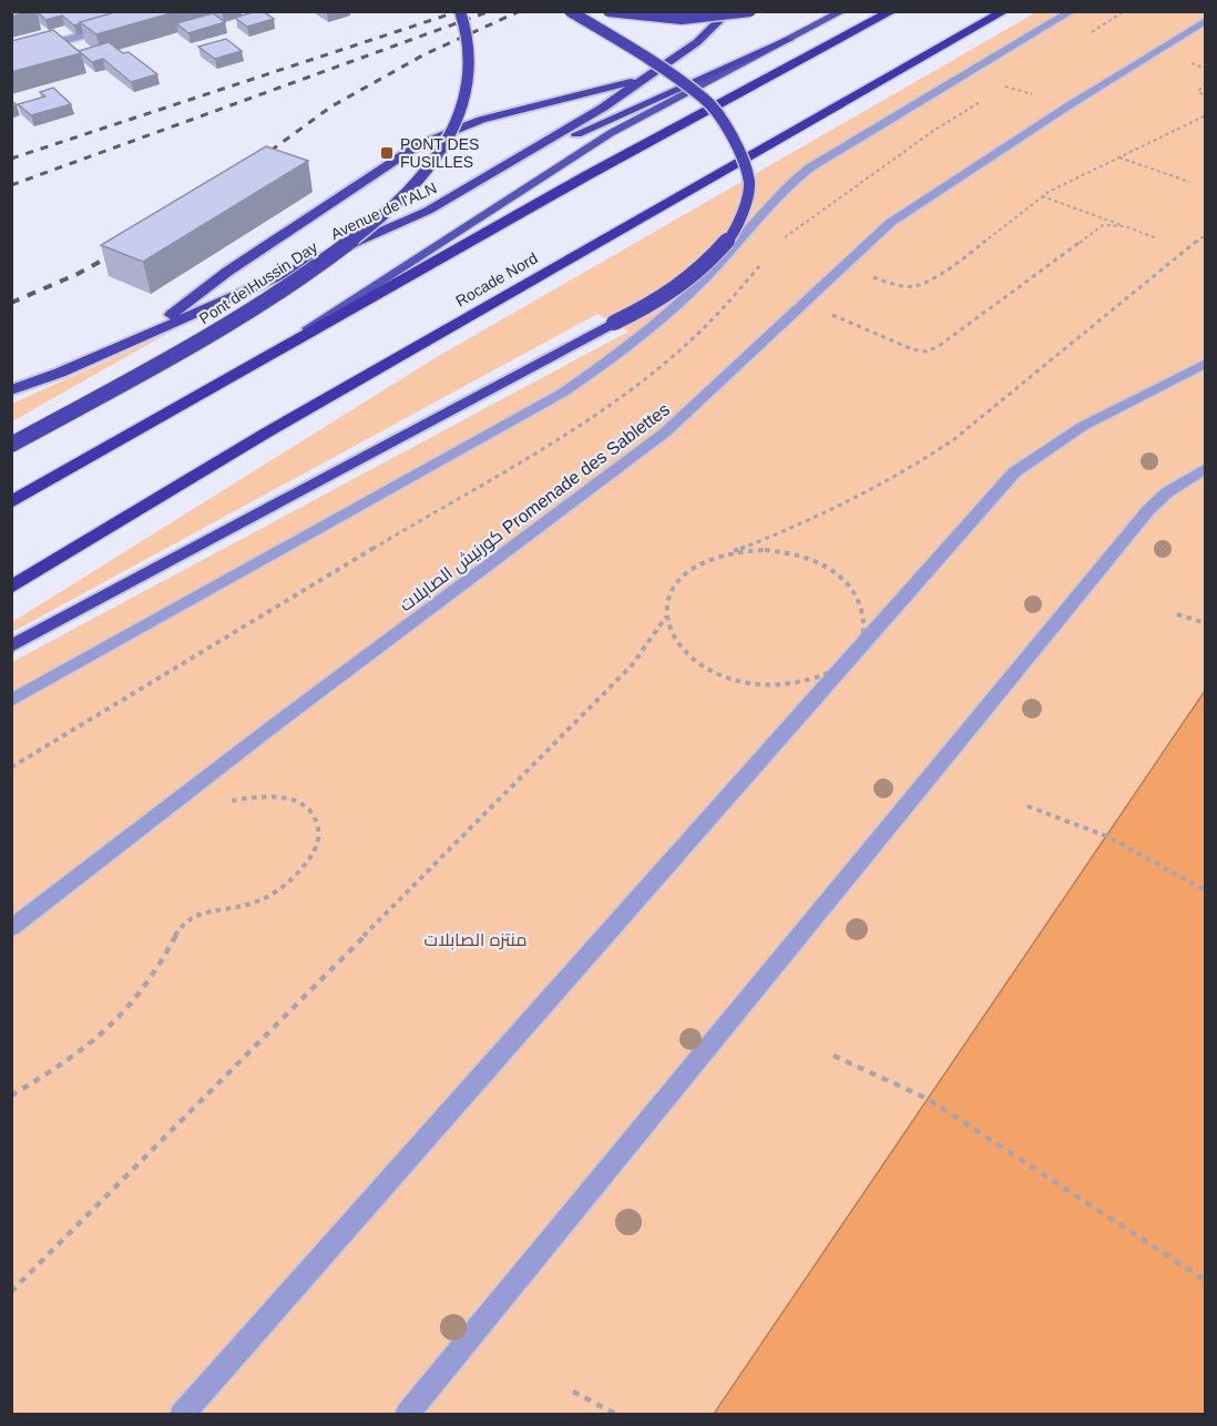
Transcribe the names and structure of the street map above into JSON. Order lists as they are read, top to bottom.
{
  "streets": {
    "highway": ["Avenue de l'ALN", "Rocade Nord", "Pont de Hussin Day"],
    "street": ["كورنيش الصابلات Promenade des Sablettes"]
  },
  "parks": ["منتزه الصابلات"],
  "places": {
    "transit": ["PONT DES FUSILLES"]
  }
}
